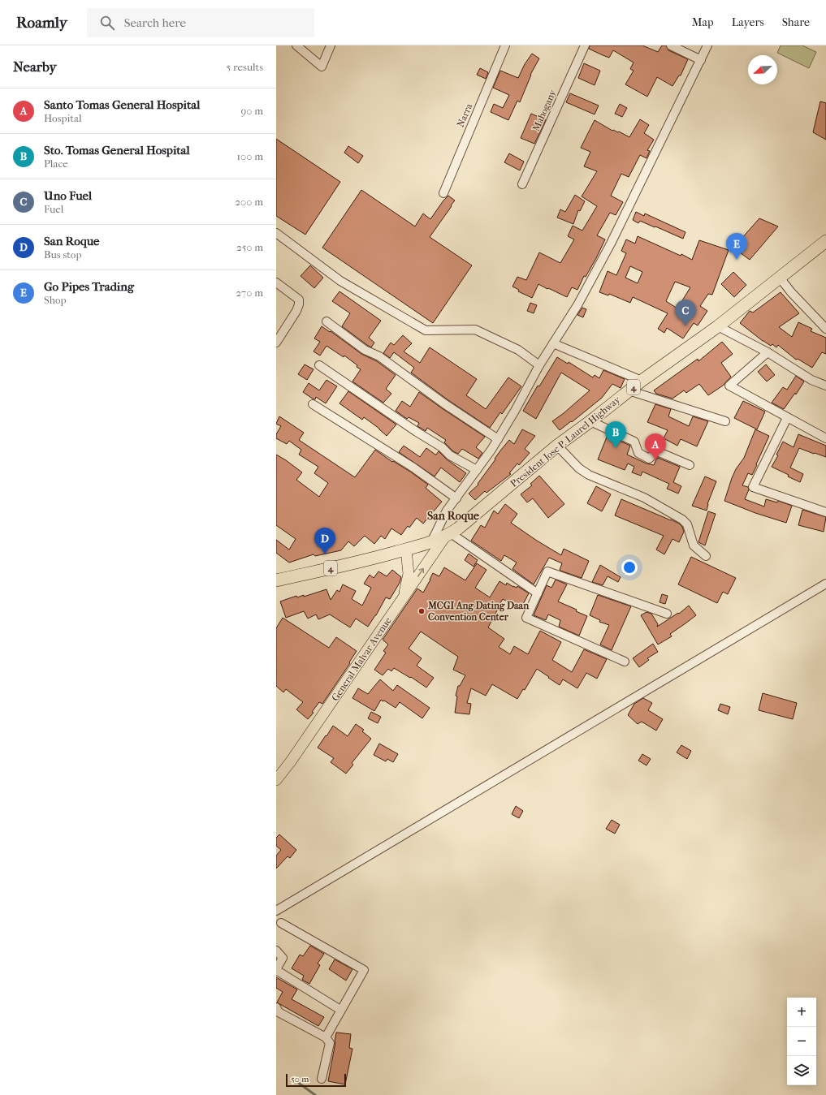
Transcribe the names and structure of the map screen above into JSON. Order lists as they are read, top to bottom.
{
  "streets": {
    "highway": ["4", "President Jose P. Laurel Highway"],
    "main road": ["General Malvar Avenue"],
    "street": ["Mahogany", "Narra"]
  },
  "crossings": [
    ["President Jose P. Laurel Highway", "General Malvar Avenue"]
  ],
  "districts": ["San Roque"],
  "places": ["MCGI Ang Dating Daan Convention Center"],
  "scale_bar": "50 m",
  "north": "bottom left",
  "page": {
    "header": "Roamly",
    "search": "Search here",
    "nav": ["Map", "Layers", "Share"],
    "heading": ["Nearby", "5 results"],
    "list": [
      {
        "mark": "A",
        "name": "Santo Tomas General Hospital",
        "note": "Hospital",
        "value": "90 m"
      },
      {
        "mark": "B",
        "name": "Sto. Tomas General Hospital",
        "note": "Place",
        "value": "100 m"
      },
      {
        "mark": "C",
        "name": "Uno Fuel",
        "note": "Fuel",
        "value": "200 m"
      },
      {
        "mark": "D",
        "name": "San Roque",
        "note": "Bus stop",
        "value": "250 m"
      },
      {
        "mark": "E",
        "name": "Go Pipes Trading",
        "note": "Shop",
        "value": "270 m"
      }
    ],
    "pins": [
      "E",
      "C",
      "B",
      "A",
      "D"
    ],
    "map_buttons": ["+", "−"],
    "scale": "50 m"
  }
}
